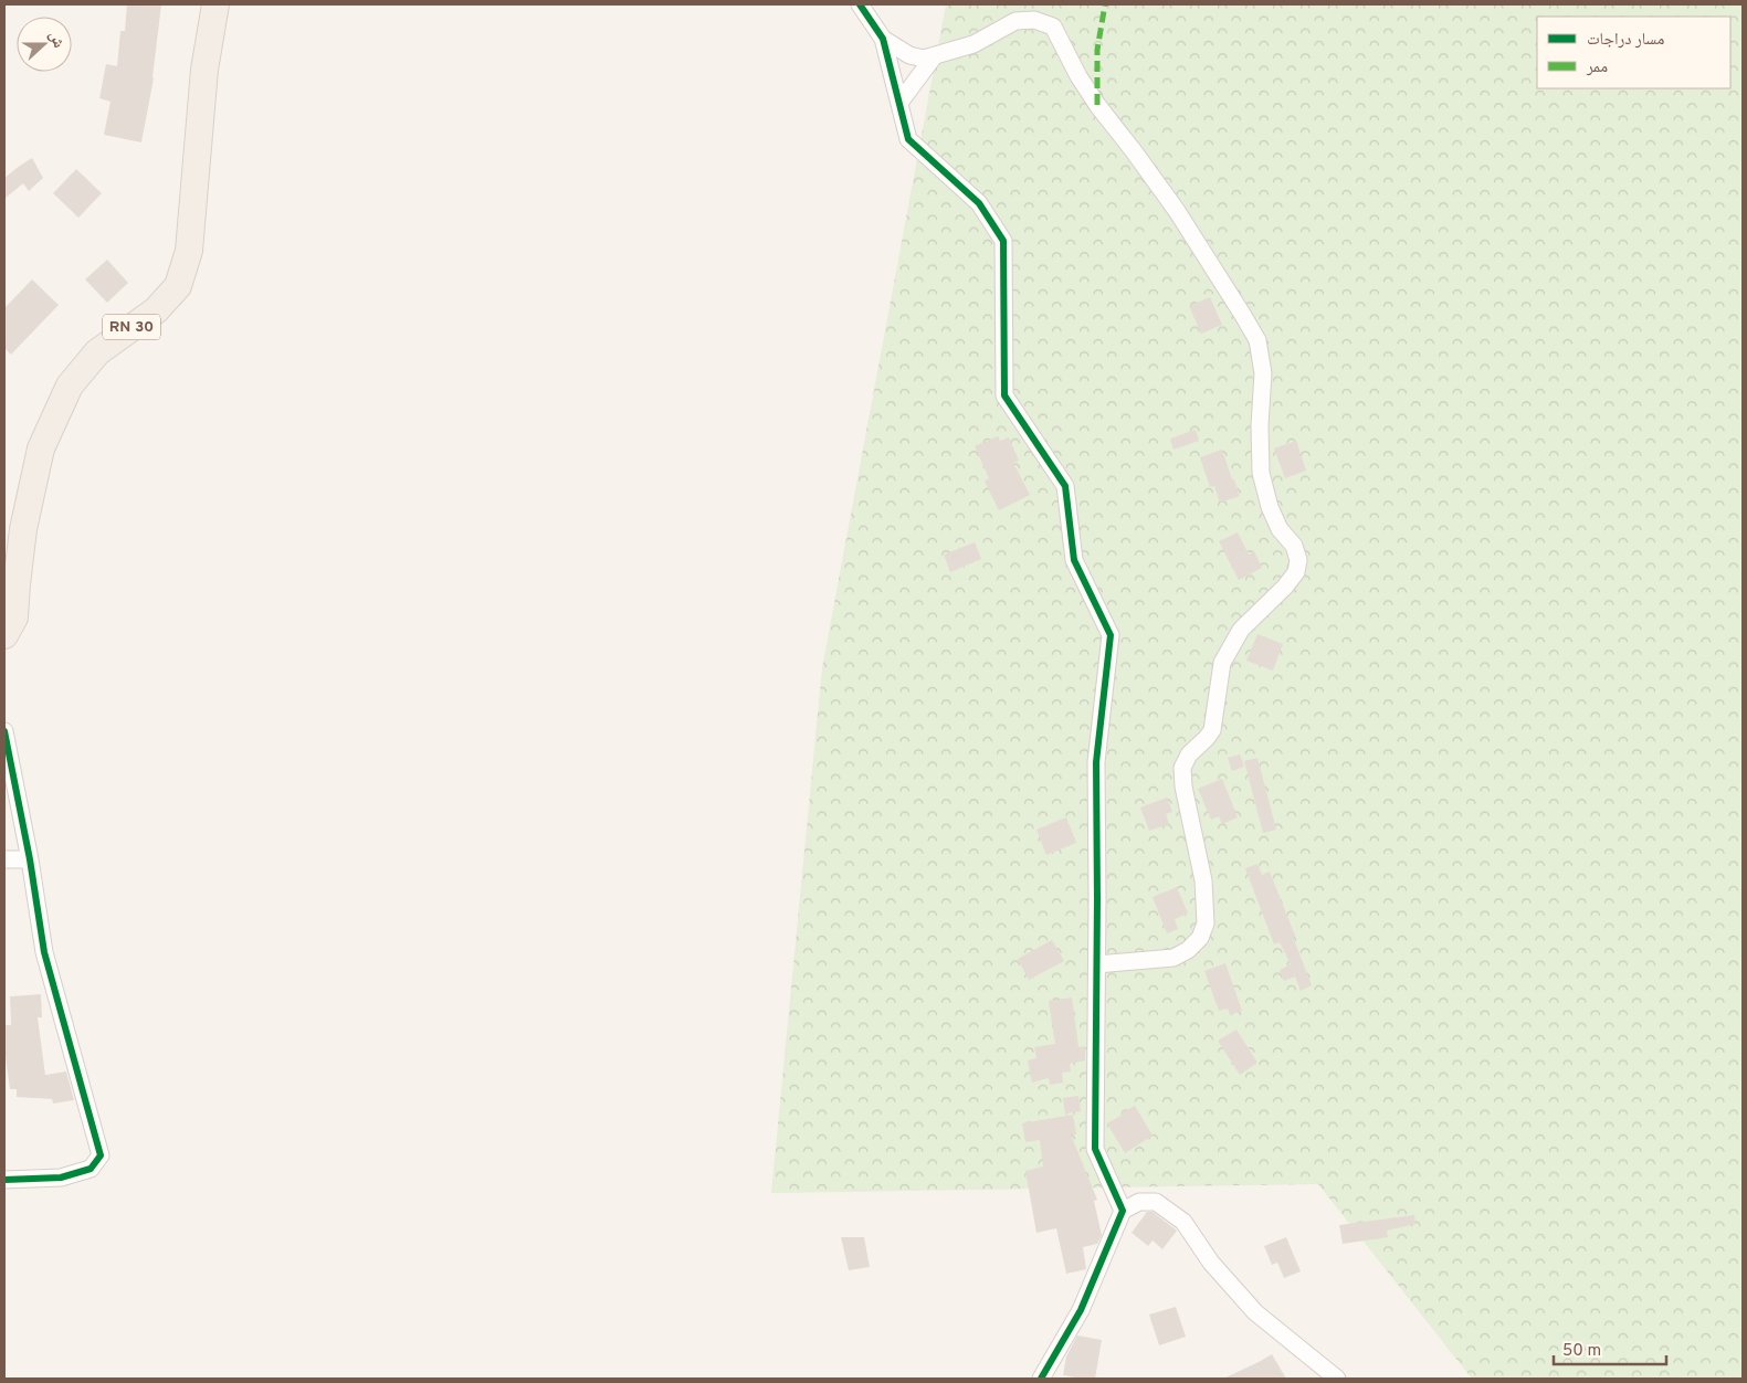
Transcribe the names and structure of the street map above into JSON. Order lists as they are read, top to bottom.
{
  "streets": {
    "main road": ["RN 30"]
  },
  "legend": ["مسار دراجات", "ممر"],
  "scale_bar": "50 m",
  "north": "right"
}
